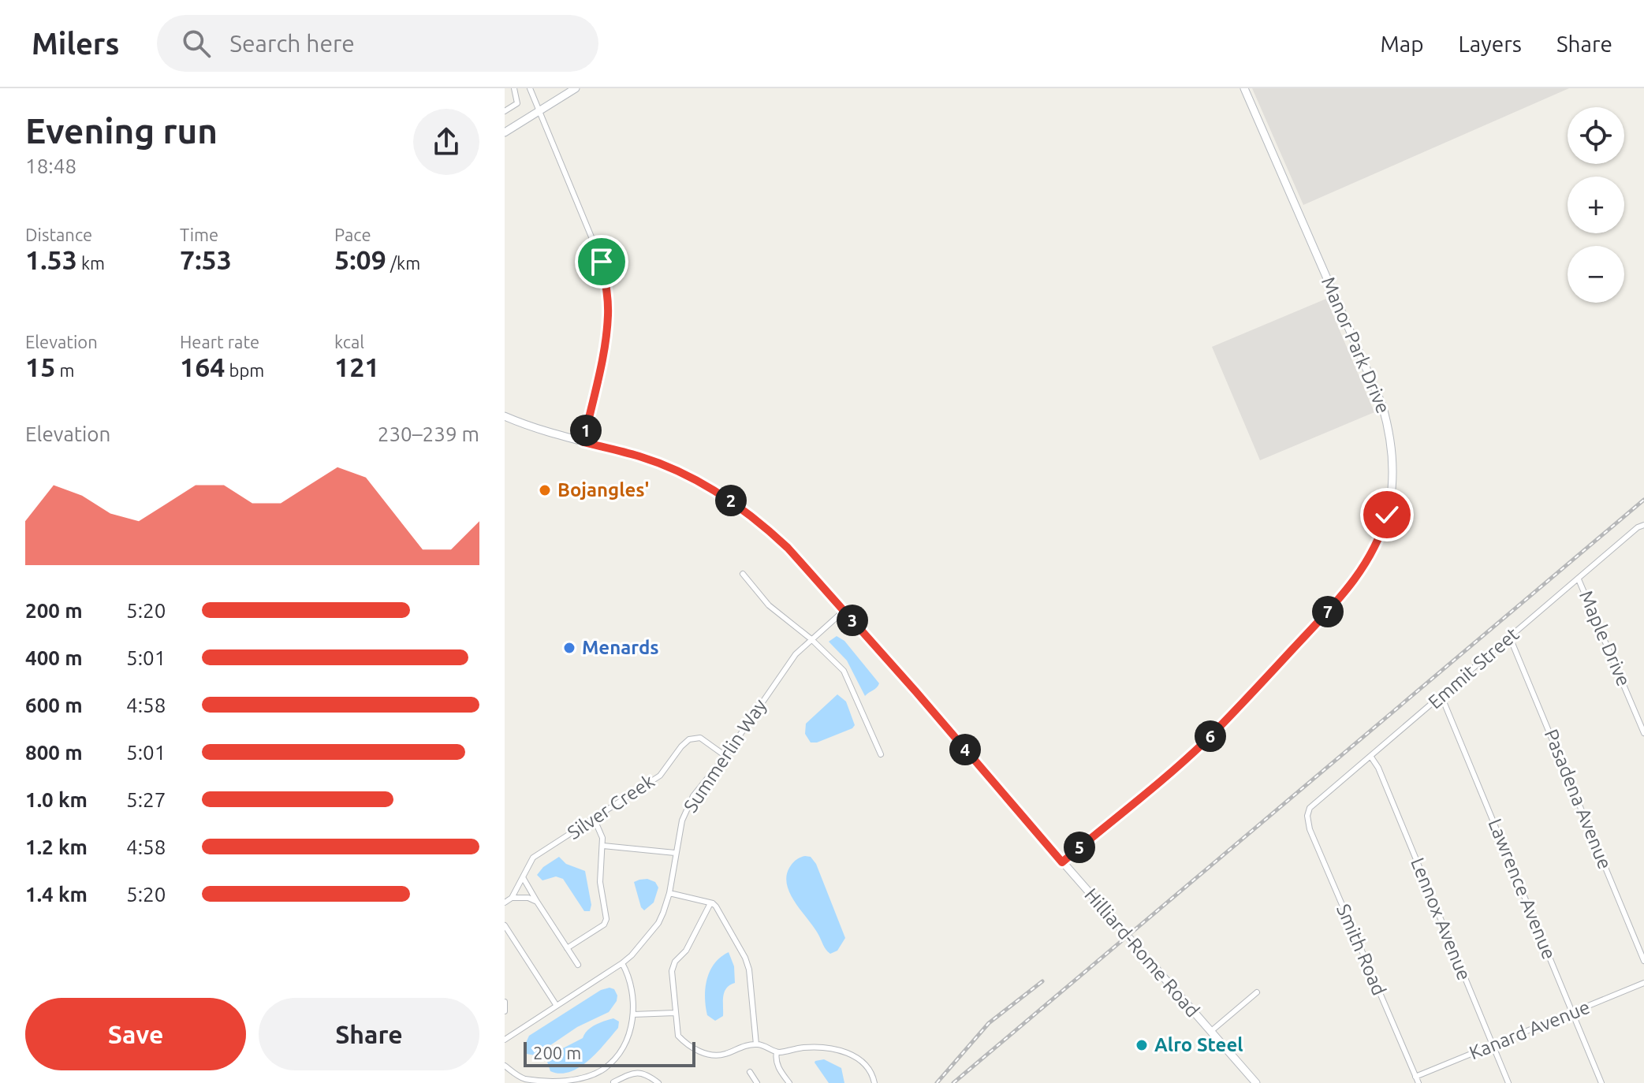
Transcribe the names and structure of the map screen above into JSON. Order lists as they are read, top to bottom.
{
  "streets": {
    "main road": ["Manor Park Drive", "Hilliard-Rome Road"],
    "street": [
      "Maple Drive",
      "Emmit Street",
      "Summerlin Way",
      "Pasadena Avenue",
      "Silver Creek",
      "Lawrence Avenue",
      "Lennox Avenue",
      "Smith Road",
      "Kanard Avenue"
    ]
  },
  "crossings": [
    ["Manor Park Drive", "Hilliard-Rome Road"],
    ["Maple Drive", "Emmit Street"],
    ["Emmit Street", "Pasadena Avenue"],
    ["Emmit Street", "Lawrence Avenue"],
    ["Emmit Street", "Lennox Avenue"],
    ["Emmit Street", "Smith Road"],
    ["Summerlin Way", "Silver Creek"],
    ["Summerlin Way", "Hilliard-Rome Road"],
    ["Lawrence Avenue", "Kanard Avenue"],
    ["Lennox Avenue", "Kanard Avenue"],
    ["Smith Road", "Kanard Avenue"]
  ],
  "places": ["Bojangles'", "Menards", "Alro Steel"],
  "scale_bar": "200 m",
  "page": {
    "header": "Milers",
    "search": "Search here",
    "nav": ["Map", "Layers", "Share"],
    "heading": ["Evening run", "18:48"],
    "map_buttons": ["+", "−"],
    "stats": [
      ["Distance", "1.53 km"],
      ["Time", "7:53"],
      ["Pace", "5:09 /km"],
      ["Elevation", "15 m"],
      ["Heart rate", "164 bpm"],
      ["kcal", "121"]
    ],
    "chart": ["Elevation", "230–239 m"],
    "pins": [
      "1",
      "2",
      "7",
      "3",
      "6",
      "4",
      "5"
    ],
    "list": [
      {
        "name": "200 m",
        "note": "5:20"
      },
      {
        "name": "400 m",
        "note": "5:01"
      },
      {
        "name": "600 m",
        "note": "4:58"
      },
      {
        "name": "800 m",
        "note": "5:01"
      },
      {
        "name": "1.0 km",
        "note": "5:27"
      },
      {
        "name": "1.2 km",
        "note": "4:58"
      },
      {
        "name": "1.4 km",
        "note": "5:20"
      }
    ],
    "buttons": ["Save", "Share"],
    "scale": "200 m"
  }
}
